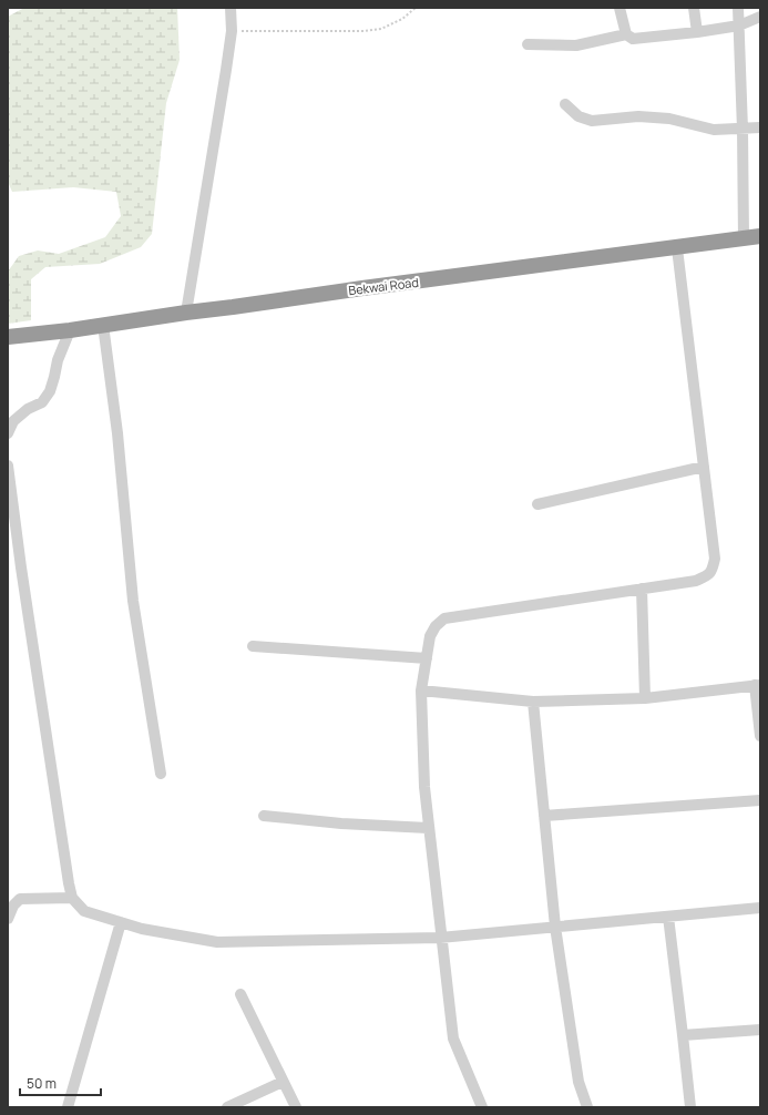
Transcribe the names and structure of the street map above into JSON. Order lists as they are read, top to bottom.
{
  "streets": {
    "highway": ["Bekwai Road"]
  },
  "scale_bar": "50 m"
}
